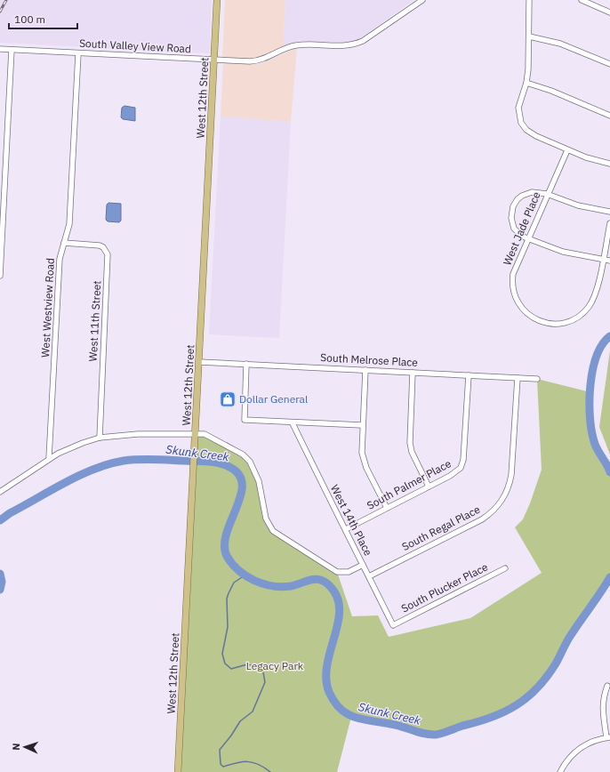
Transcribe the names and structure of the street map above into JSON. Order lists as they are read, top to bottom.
{
  "streets": {
    "main road": ["West 12th Street"],
    "street": [
      "South Valley View Road",
      "West Jade Place",
      "West Westview Road",
      "West 11th Street",
      "South Melrose Place",
      "South Palmer Place",
      "West 14th Place",
      "South Regal Place",
      "South Plucker Place"
    ]
  },
  "crossings": [
    ["South Valley View Road", "West 12th Street"],
    ["South Valley View Road", "West Westview Road"],
    ["West 12th Street", "South Melrose Place"],
    ["West Westview Road", "West 11th Street"],
    ["South Melrose Place", "South Palmer Place"],
    ["South Melrose Place", "South Regal Place"],
    ["South Palmer Place", "West 14th Place"],
    ["West 14th Place", "South Regal Place"],
    ["West 14th Place", "South Plucker Place"]
  ],
  "water": ["Skunk Creek"],
  "parks": ["Legacy Park"],
  "places": {
    "shop": ["Dollar General"]
  },
  "scale_bar": "100 m",
  "north": "left"
}
